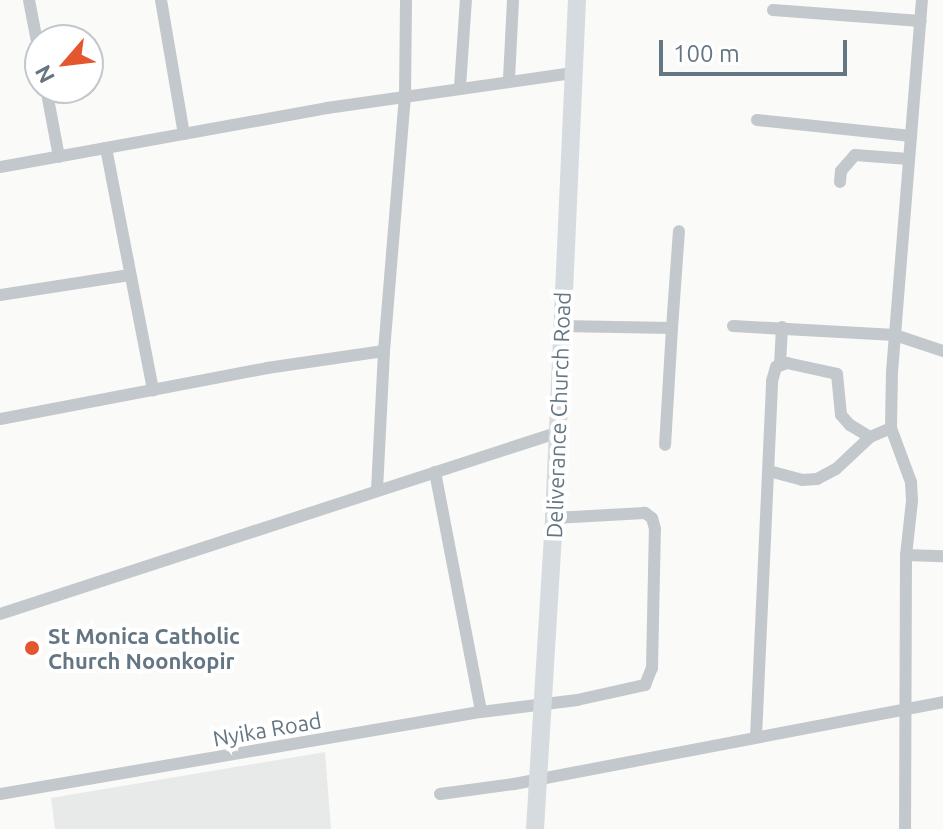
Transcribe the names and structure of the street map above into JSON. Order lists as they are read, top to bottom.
{
  "streets": {
    "street": ["Deliverance Church Road", "Nyika Road"]
  },
  "crossings": [
    ["Deliverance Church Road", "Nyika Road"]
  ],
  "places": ["St Monica Catholic Church Noonkopir"],
  "scale_bar": "100 m",
  "north": "bottom left"
}
